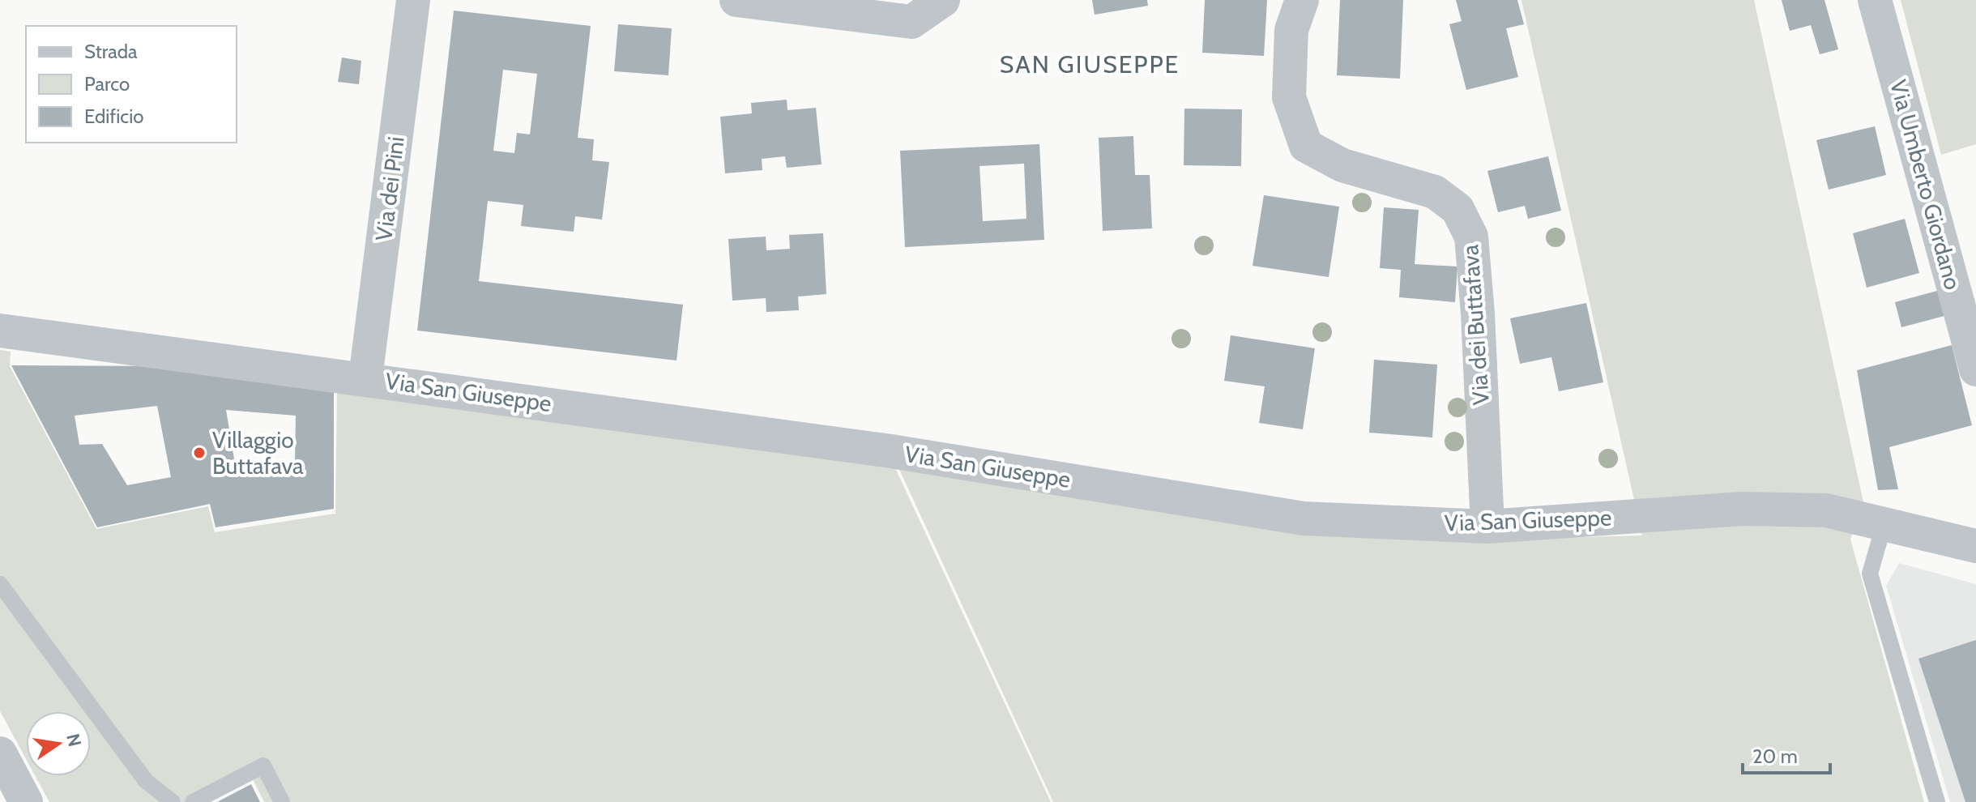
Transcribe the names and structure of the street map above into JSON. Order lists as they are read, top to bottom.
{
  "streets": {
    "street": [
      "Via Umberto Giordano",
      "Via dei Pini",
      "Via dei Buttafava",
      "Via San Giuseppe"
    ]
  },
  "crossings": [
    ["Via dei Pini", "Via San Giuseppe"],
    ["Via dei Buttafava", "Via San Giuseppe"]
  ],
  "districts": ["SAN GIUSEPPE"],
  "places": ["Villaggio Buttafava"],
  "legend": ["Strada", "Parco", "Edificio"],
  "scale_bar": "20 m",
  "north": "right"
}
